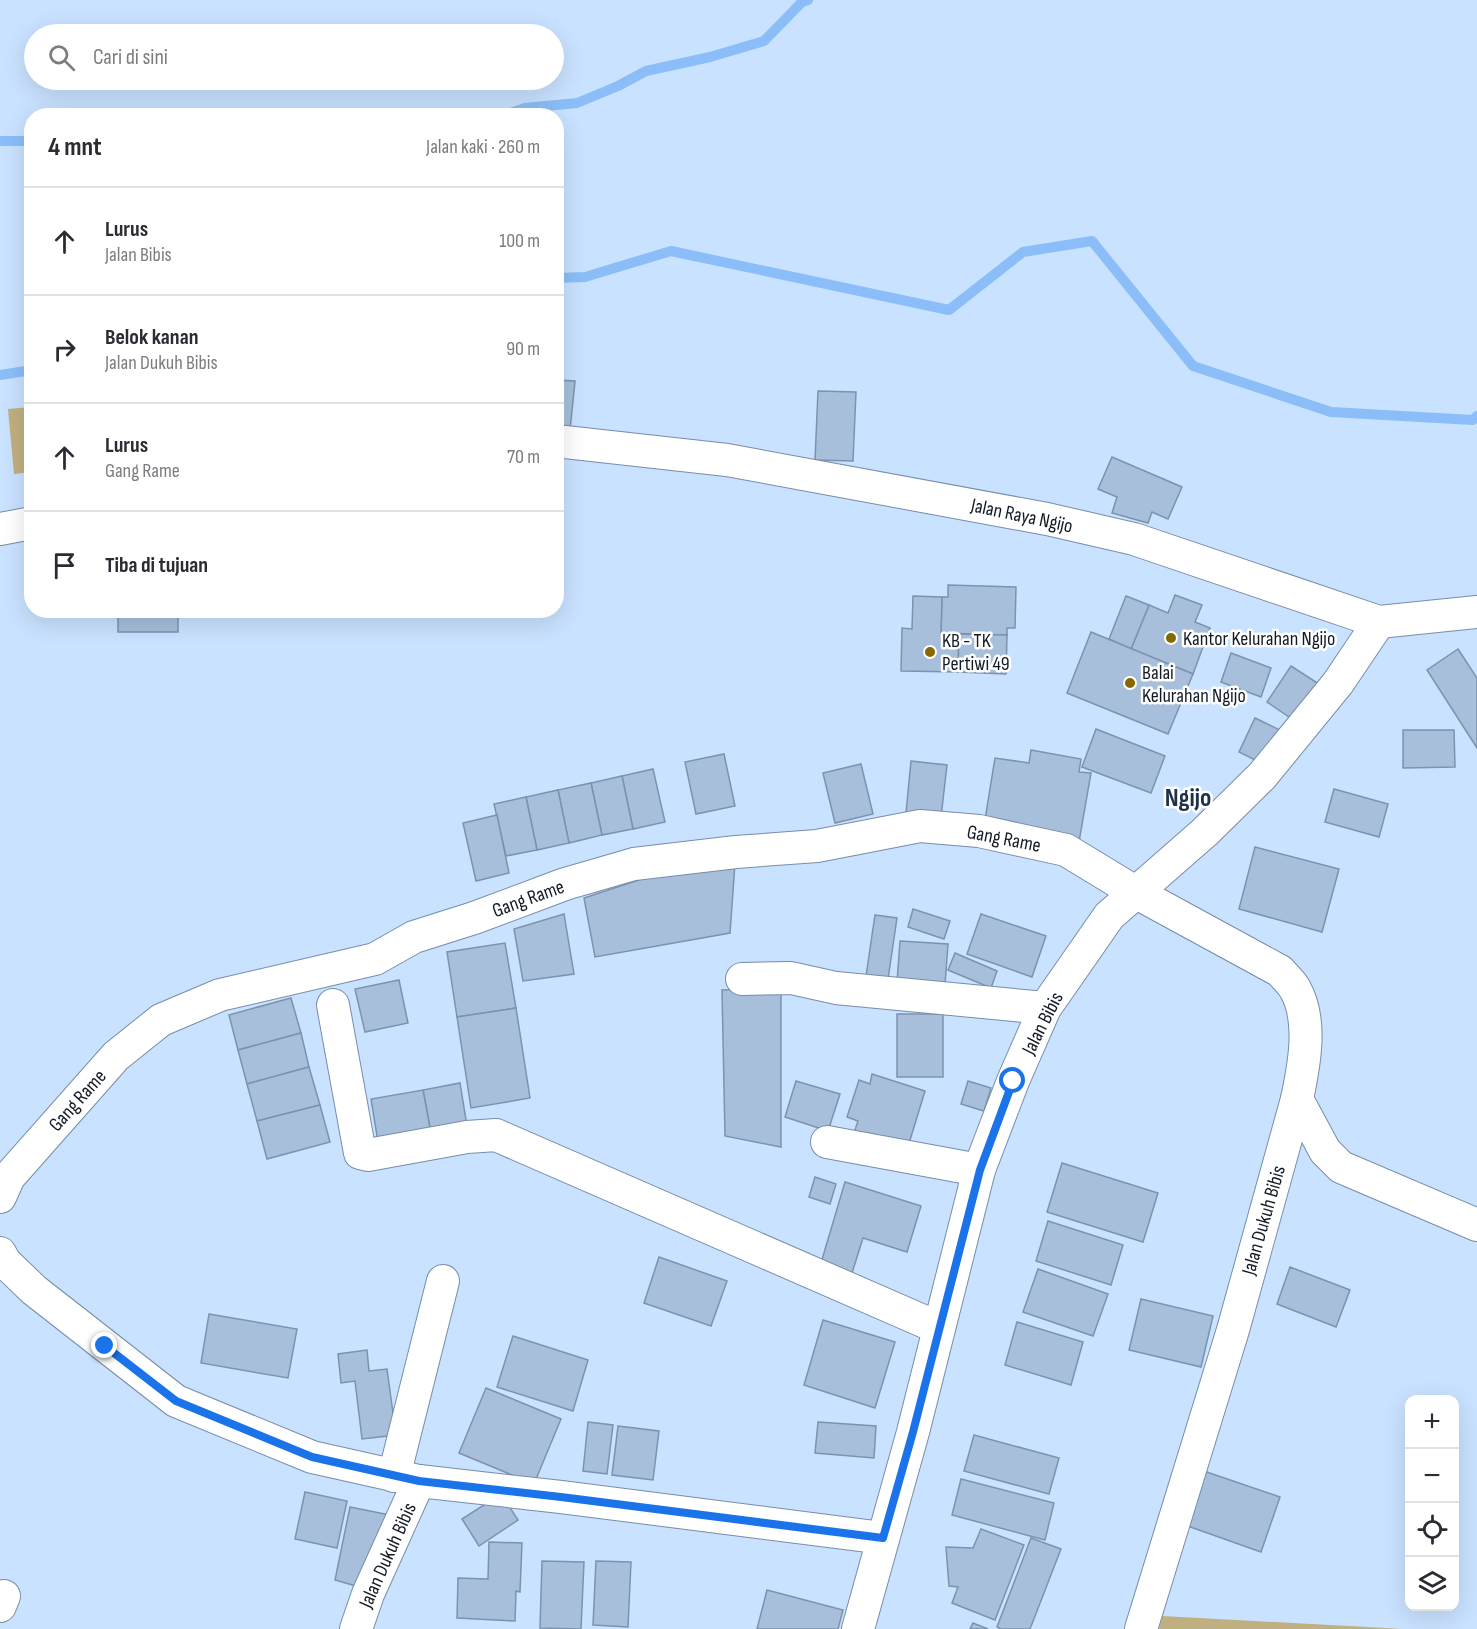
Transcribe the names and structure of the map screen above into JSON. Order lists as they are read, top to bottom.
{
  "streets": {
    "street": [
      "Jalan Raya Ngijo",
      "Gang Rame",
      "Jalan Bibis",
      "Jalan Dukuh Bibis"
    ]
  },
  "crossings": [
    ["Jalan Raya Ngijo", "Jalan Bibis"],
    ["Gang Rame", "Jalan Bibis"],
    ["Gang Rame", "Jalan Dukuh Bibis"],
    ["Jalan Bibis", "Jalan Dukuh Bibis"]
  ],
  "districts": ["Ngijo"],
  "places": ["Kantor Kelurahan Ngijo", "KB - TK Pertiwi 49", "Balai Kelurahan Ngijo"],
  "page": {
    "search": "Cari di sini",
    "heading": ["4 mnt", "Jalan kaki · 260 m"],
    "list": [
      ["Lurus", "Jalan Bibis", "100 m"],
      ["Belok kanan", "Jalan Dukuh Bibis", "90 m"],
      ["Lurus", "Gang Rame", "70 m"],
      "Tiba di tujuan"
    ],
    "map_buttons": ["+", "−"]
  }
}
